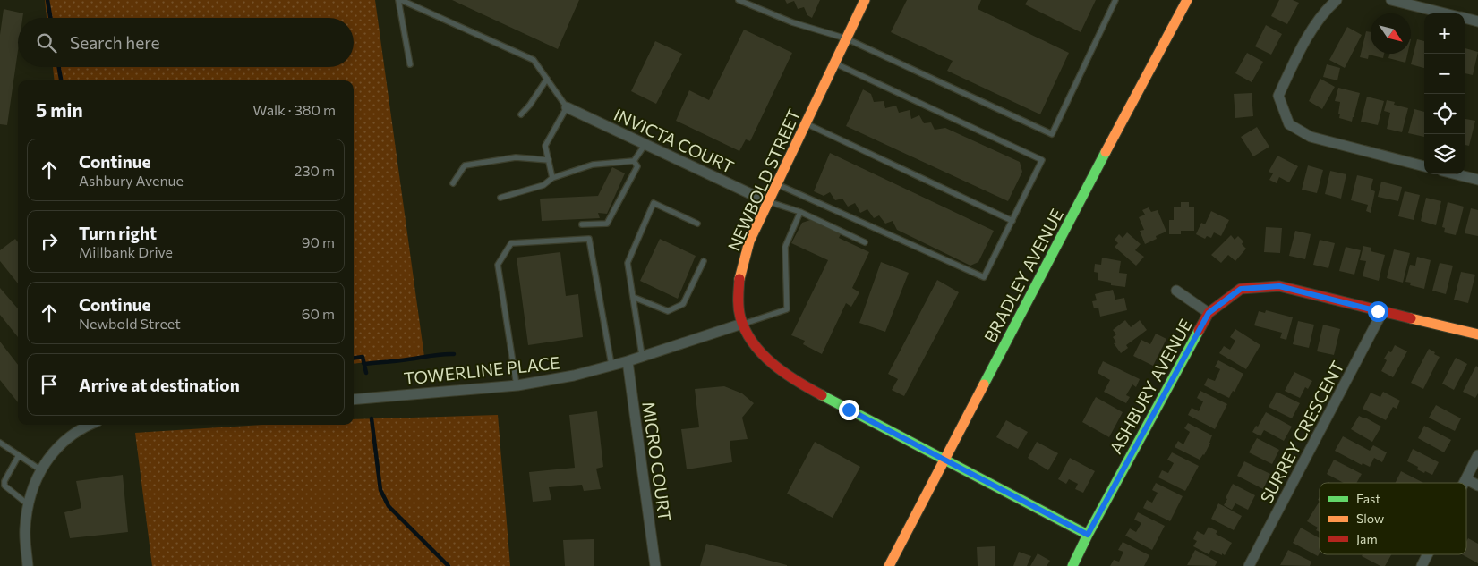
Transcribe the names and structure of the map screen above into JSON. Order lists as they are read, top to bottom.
{
  "streets": {
    "street": [
      "INVICTA COURT",
      "NEWBOLD STREET",
      "BRADLEY AVENUE",
      "TOWERLINE PLACE",
      "ASHBURY AVENUE",
      "SURREY CRESCENT",
      "MICRO COURT"
    ]
  },
  "crossings": [
    ["INVICTA COURT", "NEWBOLD STREET"],
    ["NEWBOLD STREET", "BRADLEY AVENUE"],
    ["NEWBOLD STREET", "TOWERLINE PLACE"],
    ["NEWBOLD STREET", "ASHBURY AVENUE"],
    ["TOWERLINE PLACE", "MICRO COURT"],
    ["ASHBURY AVENUE", "SURREY CRESCENT"]
  ],
  "legend": ["Fast", "Slow", "Jam"],
  "north": "bottom right",
  "page": {
    "map_buttons": ["+", "−"],
    "search": "Search here",
    "heading": ["5 min", "Walk · 380 m"],
    "list": [
      ["Continue", "Ashbury Avenue", "230 m"],
      ["Turn right", "Millbank Drive", "90 m"],
      ["Continue", "Newbold Street", "60 m"],
      "Arrive at destination"
    ]
  }
}
